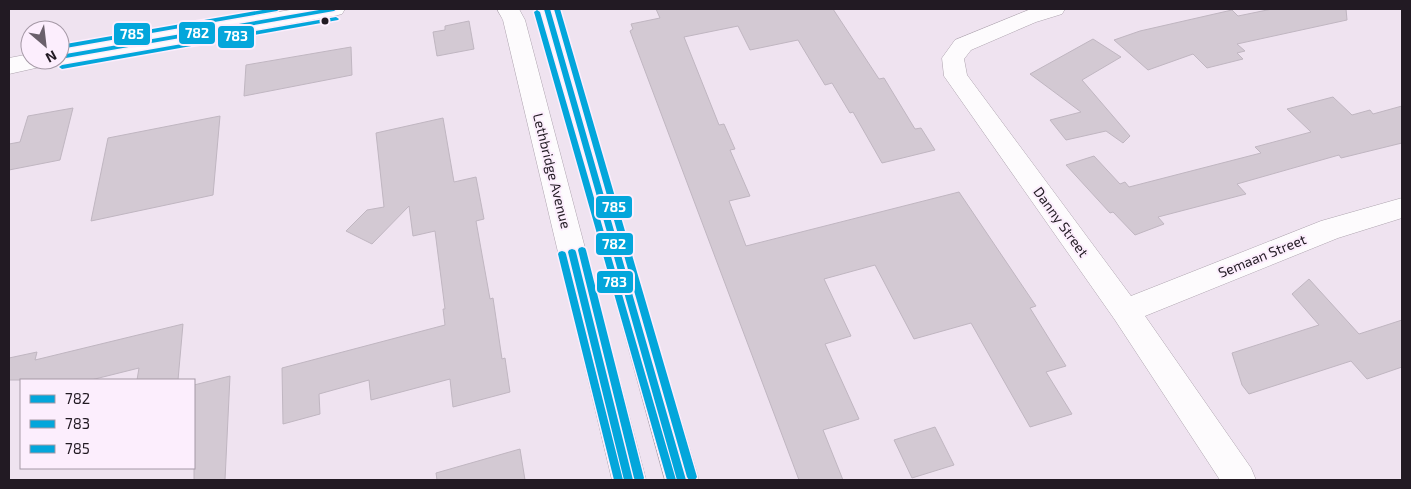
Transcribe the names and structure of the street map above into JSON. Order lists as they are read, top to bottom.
{
  "streets": {
    "street": ["Lethbridge Avenue", "Danny Street", "Semaan Street"]
  },
  "crossings": [
    ["Danny Street", "Semaan Street"]
  ],
  "lines": ["transit line 782", "transit line 785", "transit line 783"],
  "legend": ["782", "783", "785"],
  "north": "bottom right"
}
